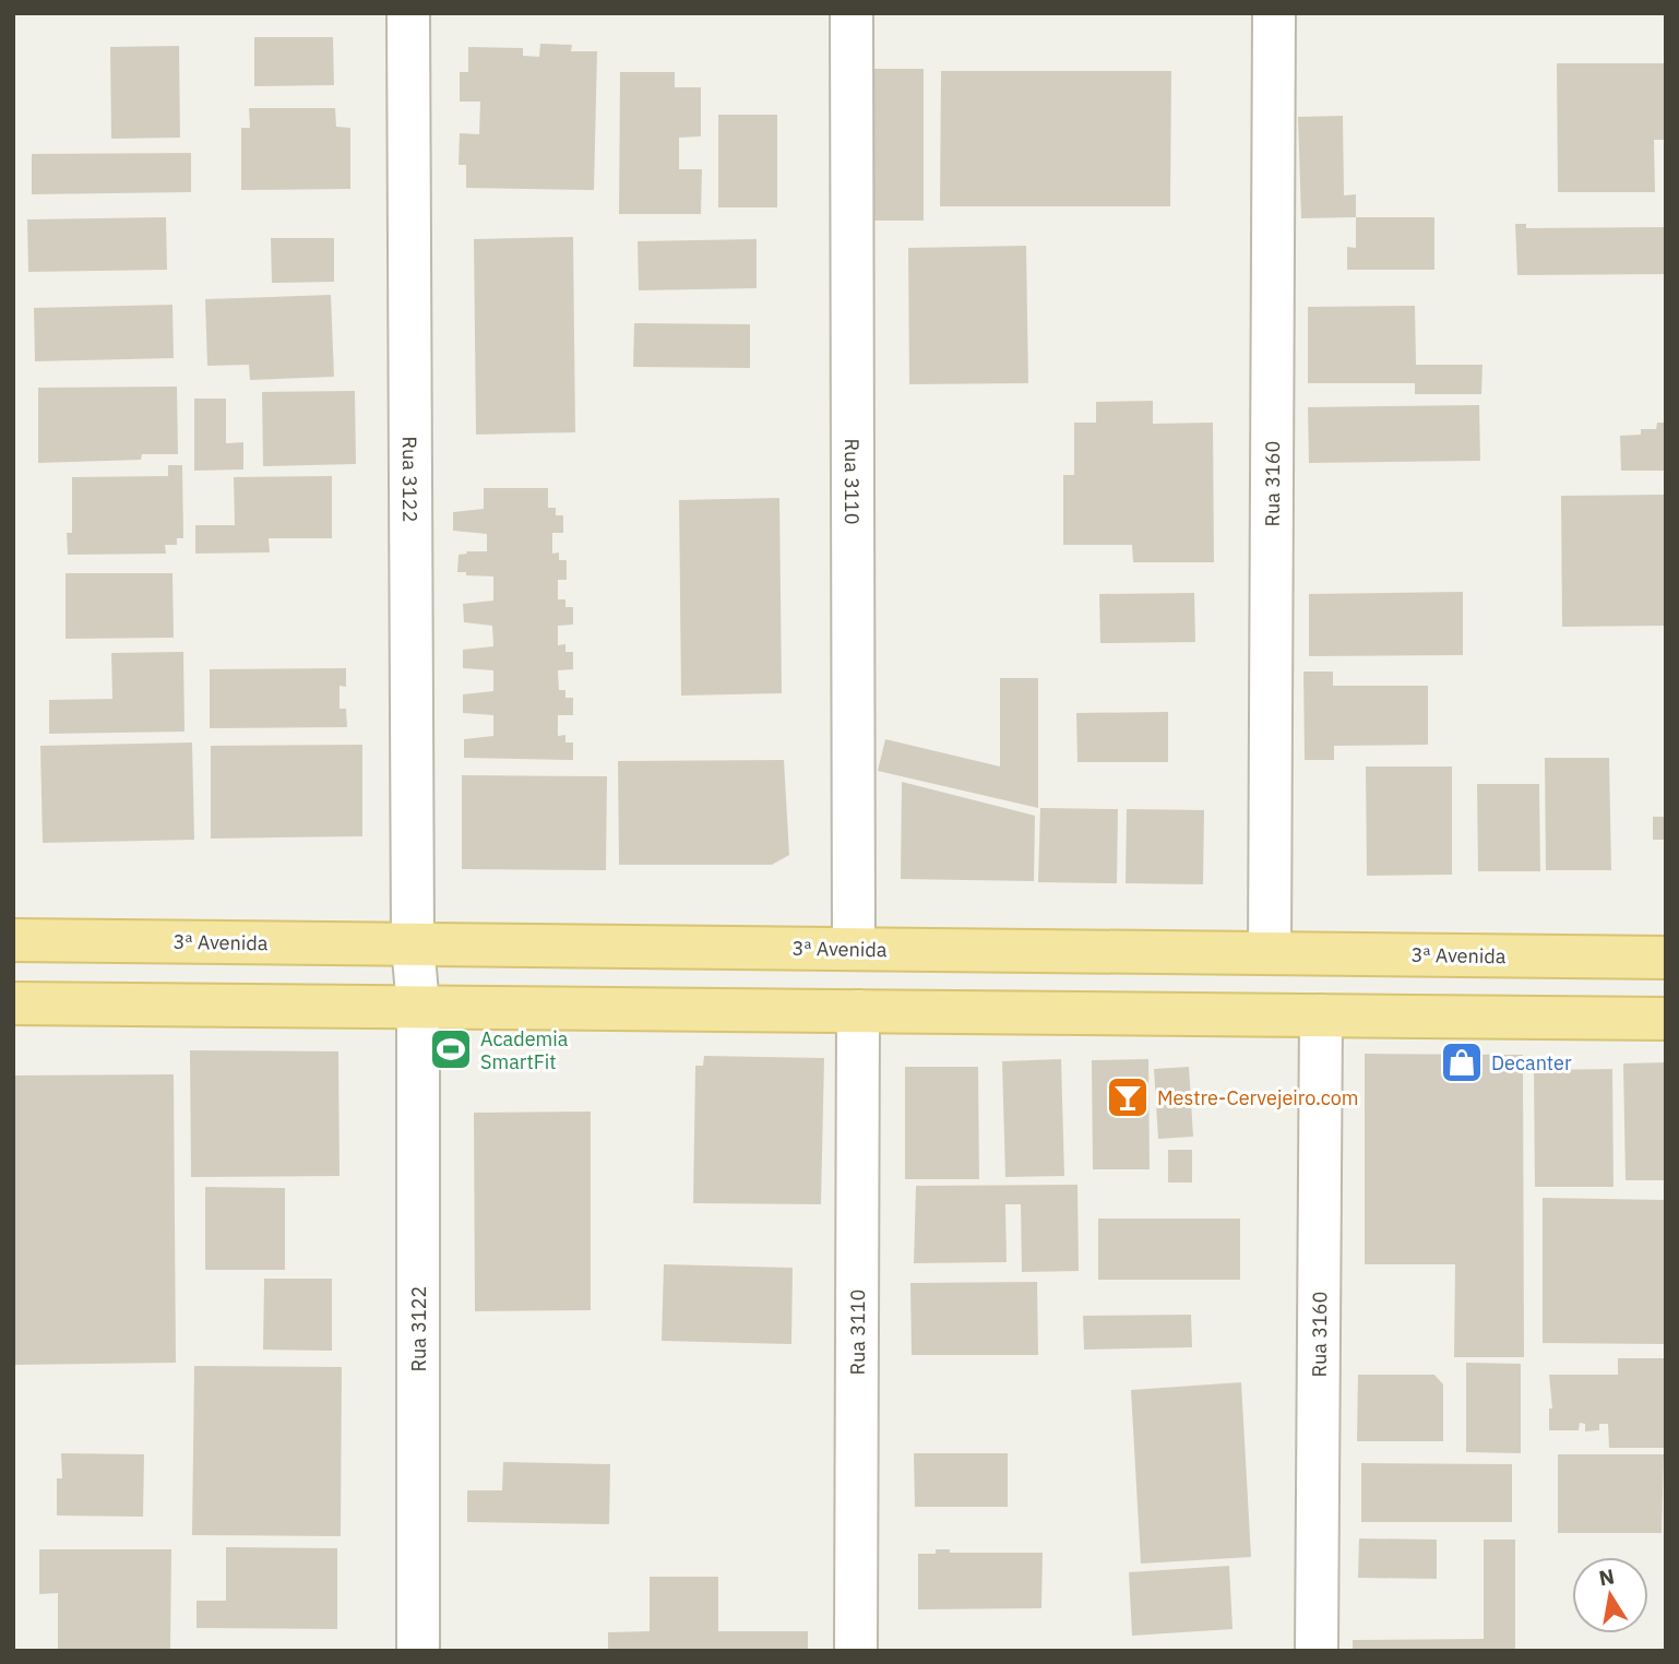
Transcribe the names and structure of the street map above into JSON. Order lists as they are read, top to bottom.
{
  "streets": {
    "main road": ["3ª Avenida"],
    "street": ["Rua 3122", "Rua 3110", "Rua 3160"]
  },
  "crossings": [
    ["Rua 3122", "3ª Avenida"],
    ["Rua 3110", "3ª Avenida"],
    ["Rua 3160", "3ª Avenida"]
  ],
  "places": {
    "sports": ["Academia SmartFit"],
    "shop": ["Decanter"],
    "bar": ["Mestre-Cervejeiro.com"]
  },
  "north": "top"
}
